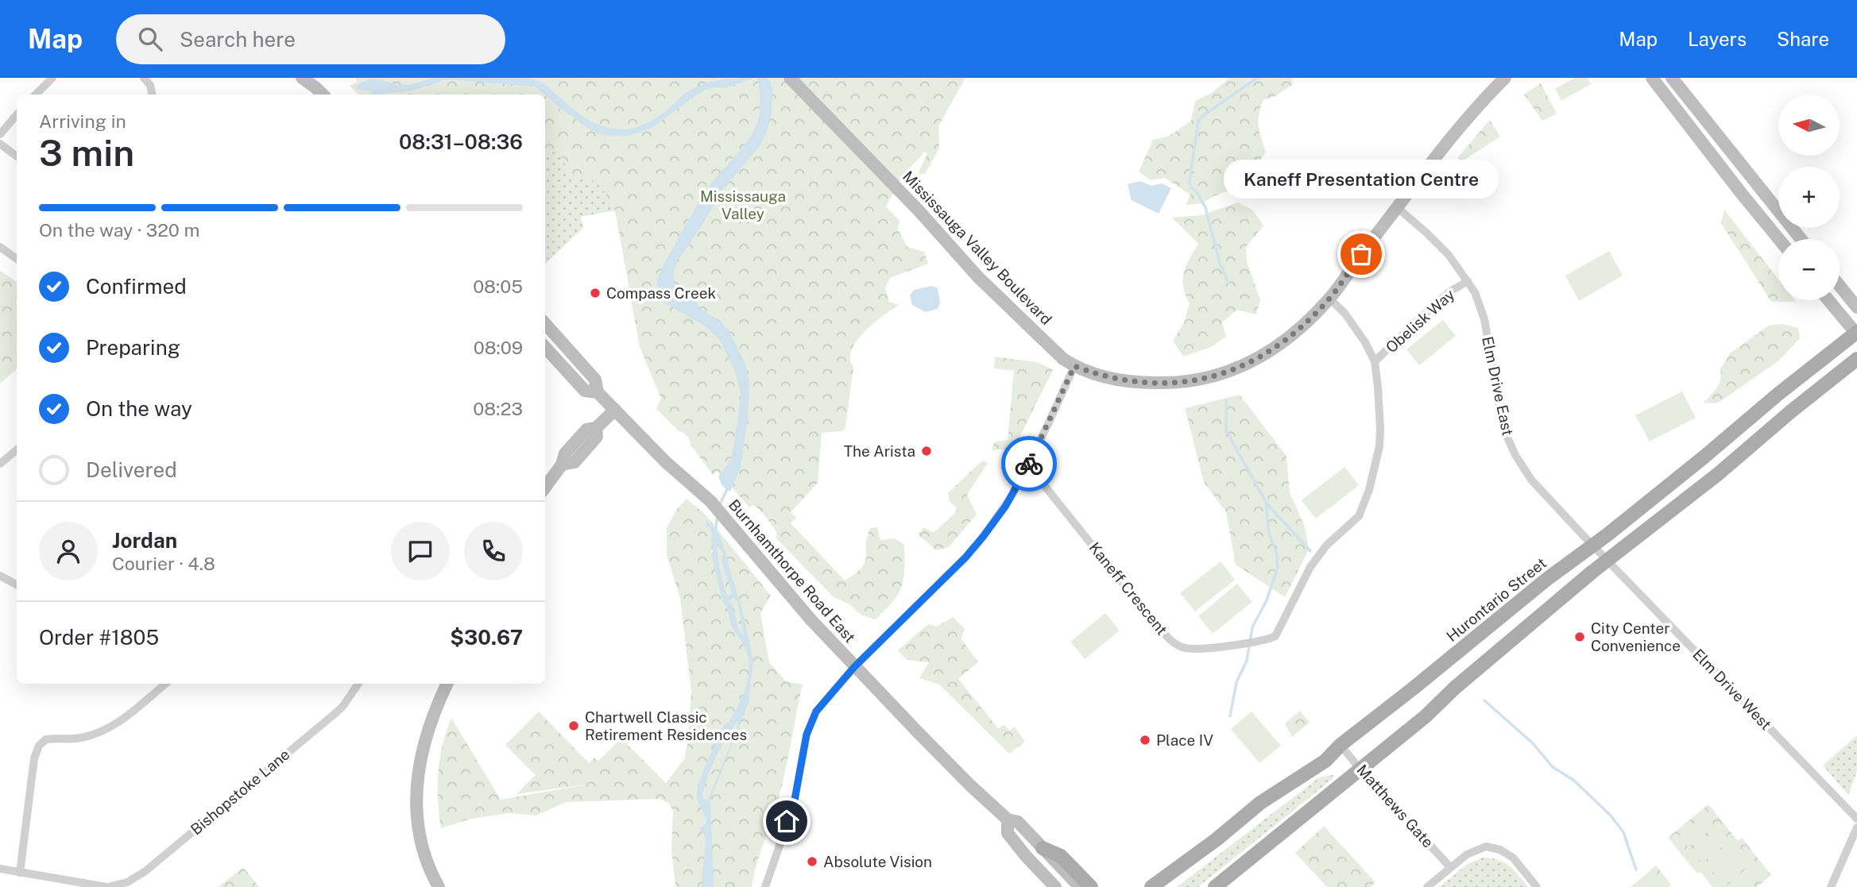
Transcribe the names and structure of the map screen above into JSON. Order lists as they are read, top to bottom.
{
  "streets": {
    "main road": ["Hurontario Street"],
    "street": [
      "Mississauga Valley Boulevard",
      "Obelisk Way",
      "Elm Drive East",
      "Burnhamthorpe Road East",
      "Kaneff Crescent",
      "Elm Drive West",
      "Bishopstoke Lane",
      "Matthews Gate"
    ]
  },
  "crossings": [
    ["Mississauga Valley Boulevard", "Elm Drive East"],
    ["Mississauga Valley Boulevard", "Kaneff Crescent"],
    ["Obelisk Way", "Elm Drive East"],
    ["Obelisk Way", "Kaneff Crescent"],
    ["Elm Drive East", "Hurontario Street"],
    ["Elm Drive East", "Elm Drive West"],
    ["Hurontario Street", "Matthews Gate"]
  ],
  "parks": ["Mississauga Valley"],
  "places": [
    "Kaneff Presentation Centre",
    "Compass Creek",
    "The Arista",
    "City Center Convenience",
    "Chartwell Classic Retirement Residences",
    "Place IV",
    "Absolute Vision"
  ],
  "north": "left",
  "page": {
    "header": "Map",
    "search": "Search here",
    "nav": ["Map", "Layers", "Share"],
    "map_buttons": ["+", "−"],
    "heading": ["3 min", "Arriving in", "08:31–08:36"],
    "panel": [
      "Jordan",
      "Courier · 4.8",
      "Order #1805",
      "$30.67"
    ],
    "bubble": "Kaneff Presentation Centre",
    "bar": "On the way · 320 m",
    "list": [
      ["Confirmed", "08:05"],
      ["Preparing", "08:09"],
      ["On the way", "08:23"],
      "Delivered"
    ]
  }
}
